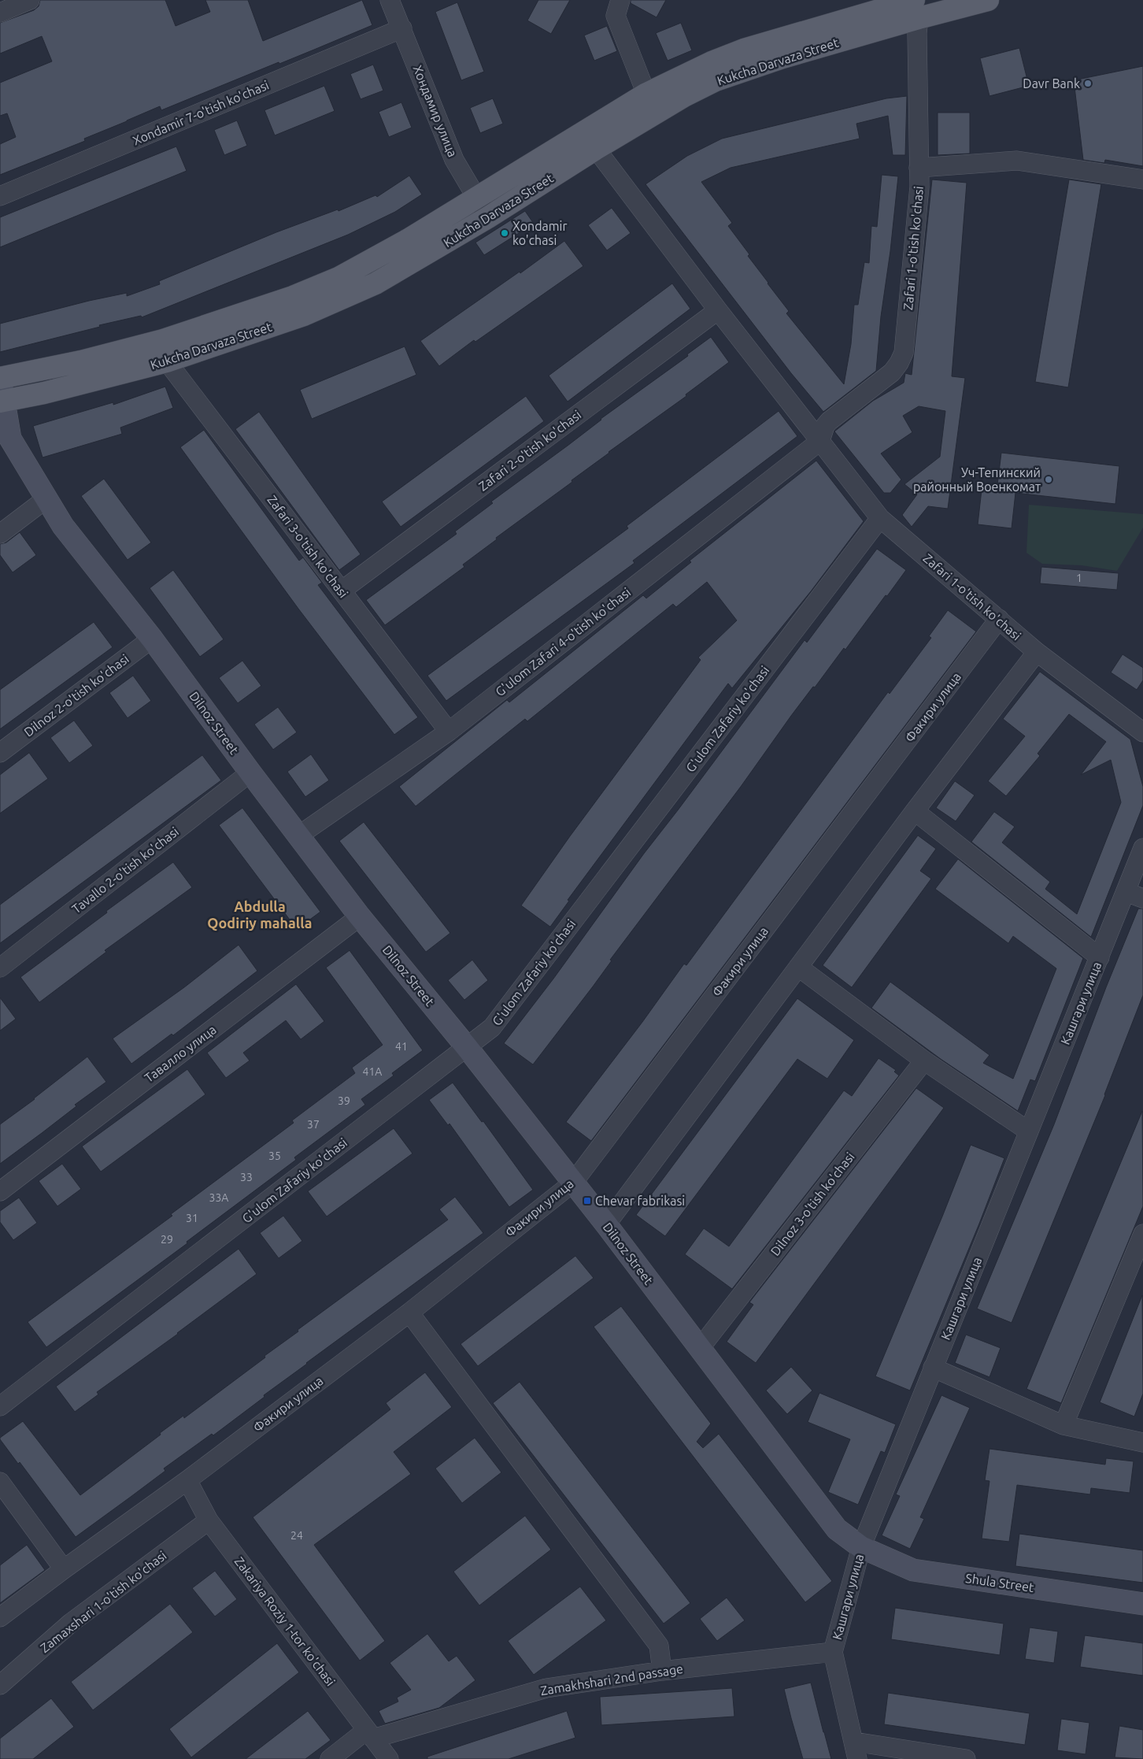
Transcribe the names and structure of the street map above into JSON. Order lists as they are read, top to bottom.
{
  "streets": {
    "main road": ["Kukcha Darvaza Street"],
    "street": [
      "Хондамир улица",
      "Xondamir 7-o'tish ko'chasi",
      "Zafari 1-o'tish ko'chasi",
      "Zafari 2-o'tish ko'chasi",
      "Zafari 3-o'tish ko'chasi",
      "G'ulom Zafari 4-o'tish ko'chasi",
      "Dilnoz 2-o'tish ko'chasi",
      "Факири улица",
      "G'ulom Zafariy ko'chasi",
      "Dilnoz Street",
      "Tavallo 2-o'tish ko'chasi",
      "Кашгари улица",
      "Тавалло улица",
      "Dilnoz 3-o'tish ko'chasi",
      "Shula Street",
      "Zamaxshari 1-o'tish ko'chasi",
      "Zakariya Roziy 1-tor ko'chasi",
      "Zamakhshari 2nd passage"
    ]
  },
  "crossings": [
    ["Kukcha Darvaza Street", "Хондамир улица"],
    ["Kukcha Darvaza Street", "Zafari 1-o'tish ko'chasi"],
    ["Kukcha Darvaza Street", "Zafari 3-o'tish ko'chasi"],
    ["Kukcha Darvaza Street", "Dilnoz Street"],
    ["Хондамир улица", "Xondamir 7-o'tish ko'chasi"],
    ["Zafari 1-o'tish ko'chasi", "Zafari 2-o'tish ko'chasi"],
    ["Zafari 1-o'tish ko'chasi", "G'ulom Zafari 4-o'tish ko'chasi"],
    ["Zafari 1-o'tish ko'chasi", "Факири улица"],
    ["Zafari 1-o'tish ko'chasi", "G'ulom Zafariy ko'chasi"],
    ["Zafari 2-o'tish ko'chasi", "Zafari 3-o'tish ko'chasi"],
    ["Zafari 3-o'tish ko'chasi", "G'ulom Zafari 4-o'tish ko'chasi"],
    ["G'ulom Zafari 4-o'tish ko'chasi", "Dilnoz Street"],
    ["Dilnoz 2-o'tish ko'chasi", "Dilnoz Street"],
    ["Факири улица", "Dilnoz Street"],
    ["Факири улица", "Zakariya Roziy 1-tor ko'chasi"],
    ["G'ulom Zafariy ko'chasi", "Dilnoz Street"],
    ["Dilnoz Street", "Tavallo 2-o'tish ko'chasi"],
    ["Dilnoz Street", "Кашгари улица"],
    ["Dilnoz Street", "Тавалло улица"],
    ["Dilnoz Street", "Dilnoz 3-o'tish ko'chasi"],
    ["Dilnoz Street", "Shula Street"],
    ["Кашгари улица", "Shula Street"],
    ["Кашгари улица", "Zamakhshari 2nd passage"],
    ["Zamaxshari 1-o'tish ko'chasi", "Zakariya Roziy 1-tor ko'chasi"],
    ["Zakariya Roziy 1-tor ko'chasi", "Zamakhshari 2nd passage"]
  ],
  "districts": ["Abdulla Qodiriy mahalla"],
  "places": {
    "other": ["Davr Bank", "Xondamir ko'chasi", "Уч-Тепинский районный Военкомат"],
    "transit": ["Chevar fabrikasi"]
  },
  "house_numbers": [
    "1",
    "41",
    "41A",
    "39",
    "37",
    "35",
    "33",
    "33A",
    "31",
    "29",
    "24"
  ]
}
